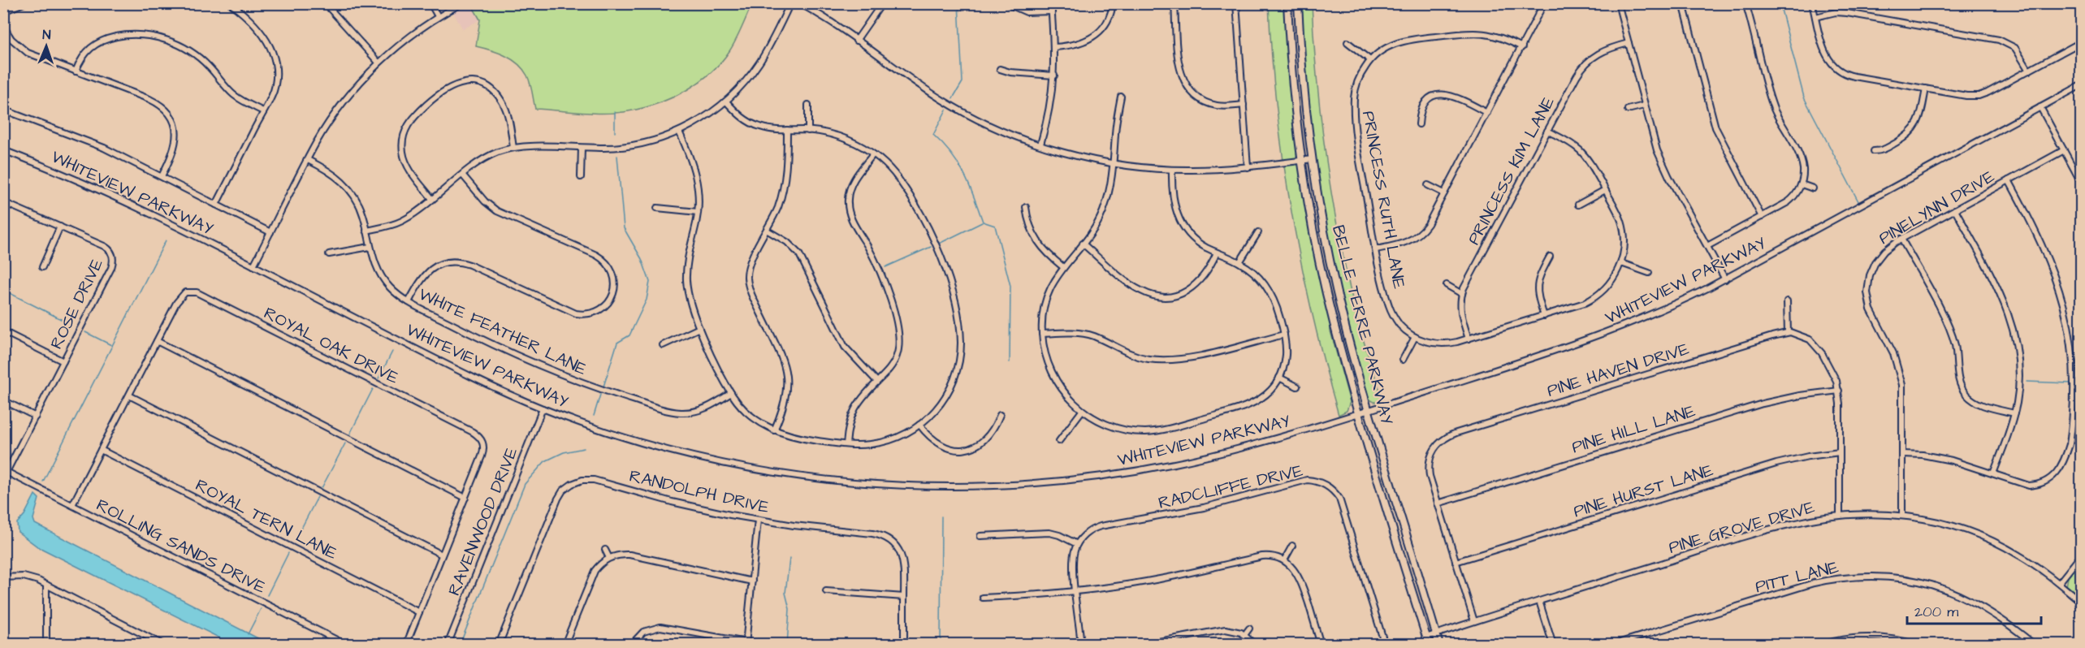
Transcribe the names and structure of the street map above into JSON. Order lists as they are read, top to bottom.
{
  "streets": {
    "main road": ["BELLE TERRE PARKWAY"],
    "street": [
      "PRINCESS KIM LANE",
      "WHITEVIEW PARKWAY",
      "PRINCESS RUTH LANE",
      "PINELYNN DRIVE",
      "ROSE DRIVE",
      "WHITE FEATHER LANE",
      "ROYAL OAK DRIVE",
      "PINE HAVEN DRIVE",
      "PINE HILL LANE",
      "RADCLIFFE DRIVE",
      "PINE HURST LANE",
      "RANDOLPH DRIVE",
      "ROYAL TERN LANE",
      "RAVENWOOD DRIVE",
      "PINE GROVE DRIVE",
      "ROLLING SANDS DRIVE",
      "PITT LANE"
    ]
  },
  "crossings": [
    ["PRINCESS KIM LANE", "PRINCESS RUTH LANE"],
    ["WHITEVIEW PARKWAY", "BELLE TERRE PARKWAY"],
    ["WHITEVIEW PARKWAY", "RAVENWOOD DRIVE"],
    ["PINELYNN DRIVE", "PINE GROVE DRIVE"],
    ["ROSE DRIVE", "ROLLING SANDS DRIVE"],
    ["BELLE TERRE PARKWAY", "PINE GROVE DRIVE"],
    ["ROYAL OAK DRIVE", "ROYAL TERN LANE"],
    ["ROYAL OAK DRIVE", "ROLLING SANDS DRIVE"],
    ["PINE HAVEN DRIVE", "PINE HILL LANE"],
    ["PINE HAVEN DRIVE", "PINE HURST LANE"],
    ["PINE HAVEN DRIVE", "PINE GROVE DRIVE"]
  ],
  "scale_bar": "200 m",
  "north": "top"
}
